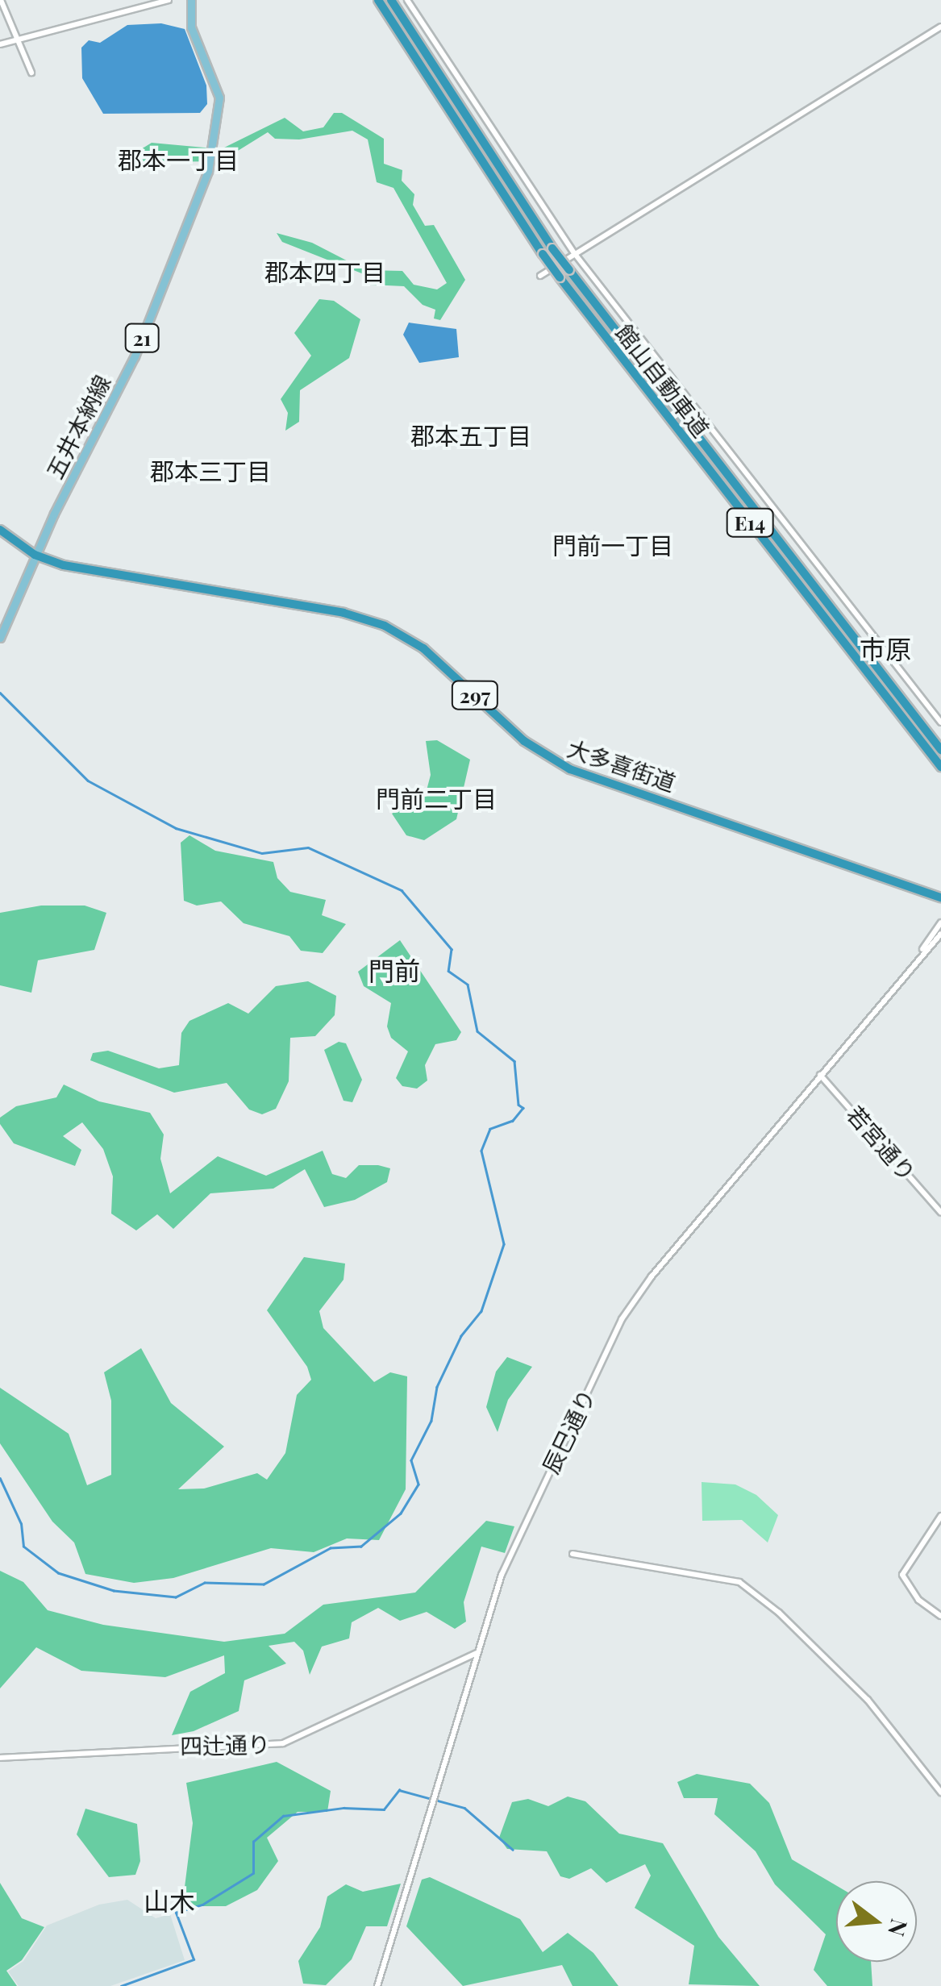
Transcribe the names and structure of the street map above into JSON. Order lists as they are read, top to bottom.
{
  "streets": {
    "highway": [
      "館山自動車道",
      "E14",
      "297",
      "大多喜街道"
    ],
    "main road": ["21", "五井本納線"],
    "street": ["若宮通り", "辰巳通り", "四辻通り"]
  },
  "crossings": [
    ["五井本納線", "大多喜街道"],
    ["若宮通り", "辰巳通り"],
    ["辰巳通り", "四辻通り"]
  ],
  "districts": [
    "郡本一丁目",
    "郡本四丁目",
    "郡本五丁目",
    "郡本三丁目",
    "門前一丁目",
    "市原",
    "門前二丁目",
    "門前",
    "山木"
  ],
  "north": "right"
}
